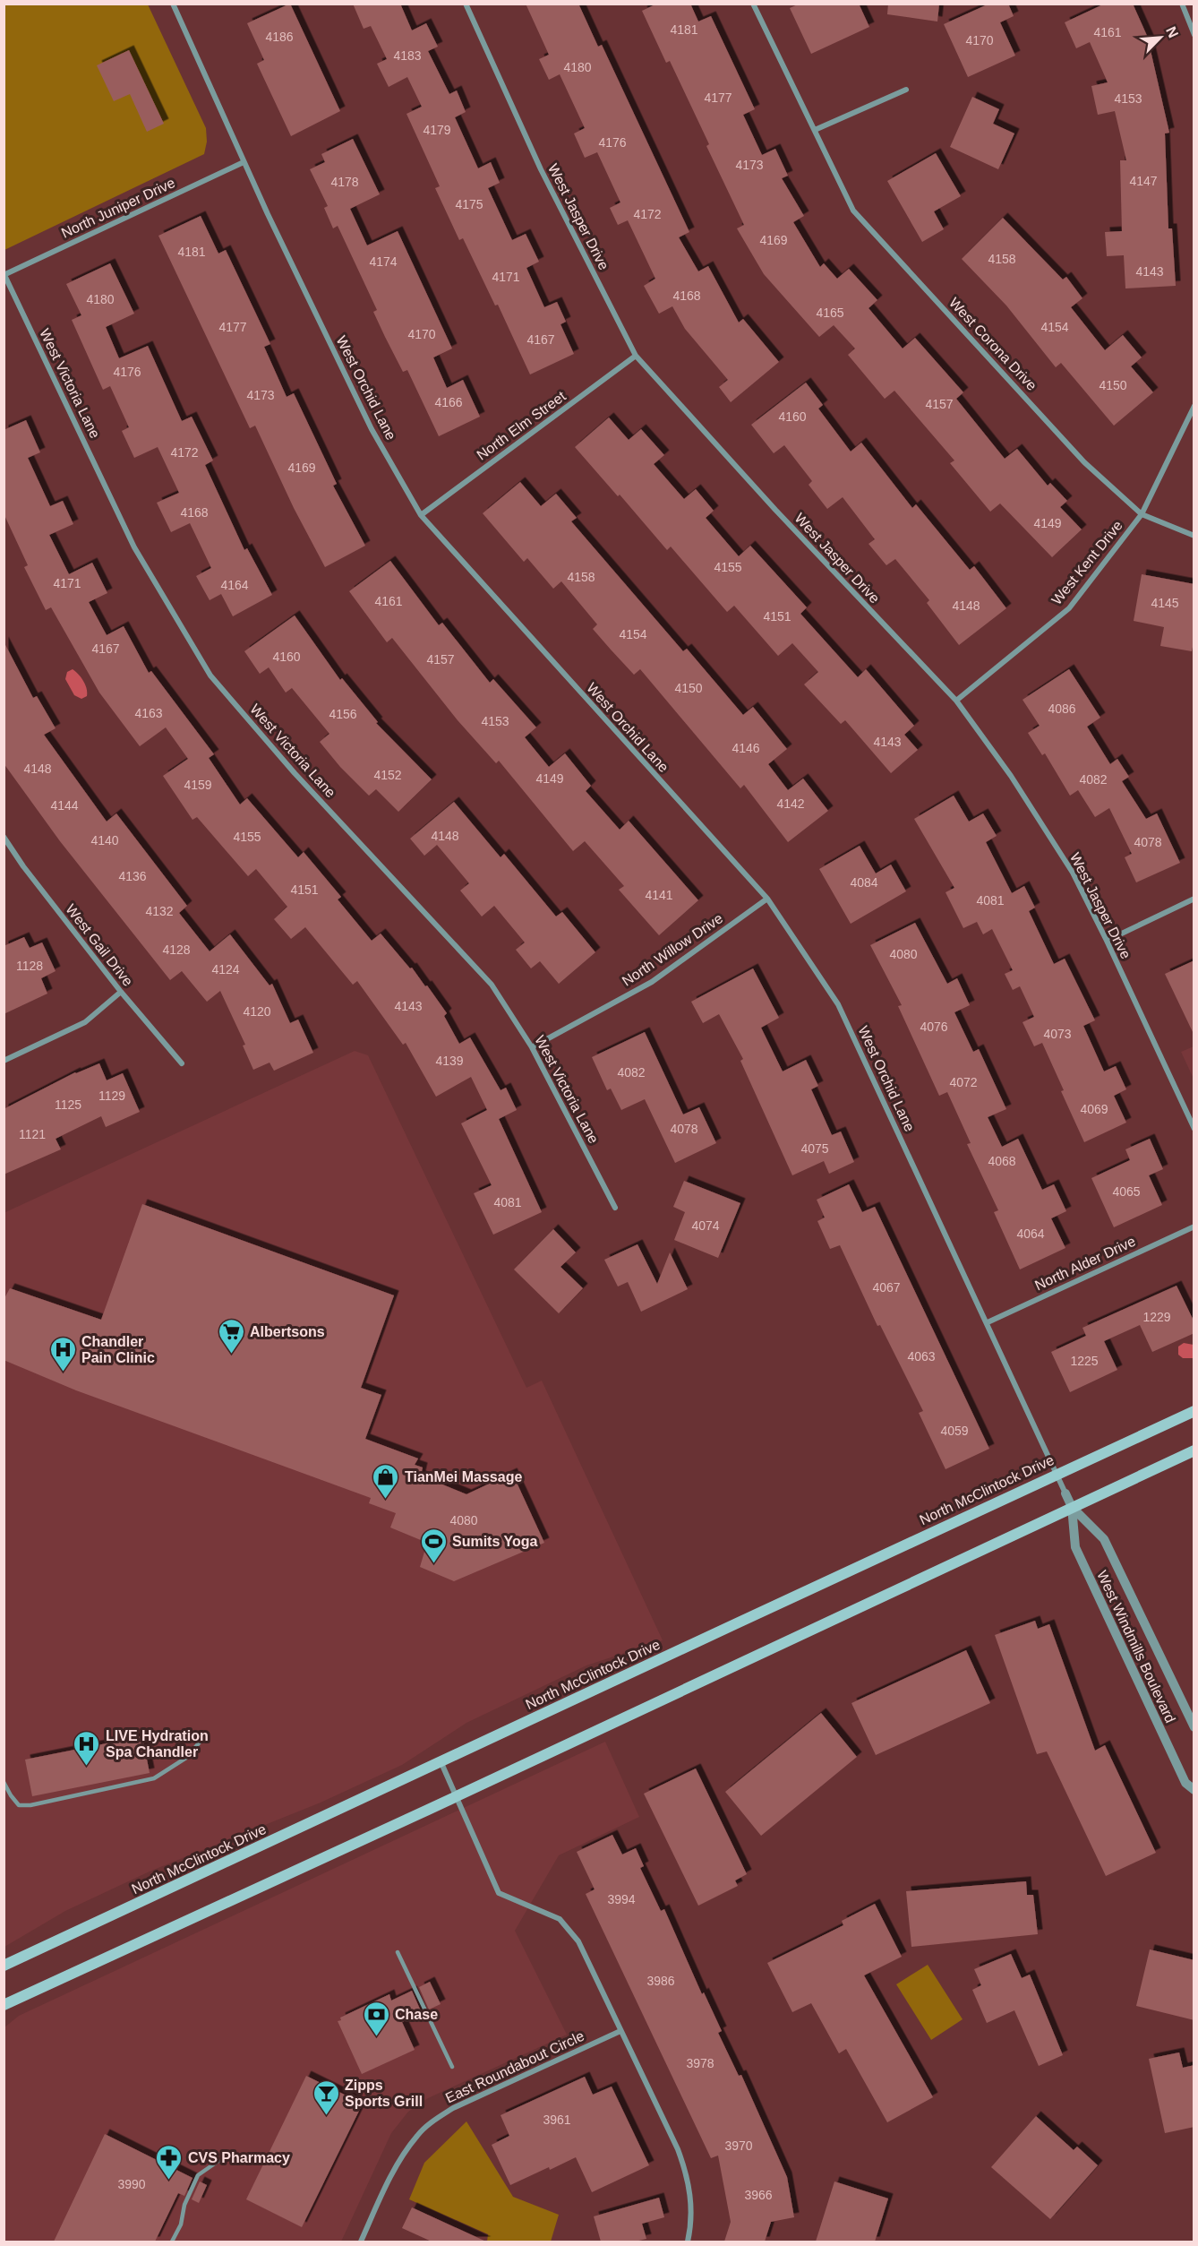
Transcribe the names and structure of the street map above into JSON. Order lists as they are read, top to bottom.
{
  "streets": {
    "main road": ["North McClintock Drive"],
    "street": [
      "North Juniper Drive",
      "West Jasper Drive",
      "West Corona Drive",
      "West Victoria Lane",
      "West Orchid Lane",
      "North Elm Street",
      "West Kent Drive",
      "West Gail Drive",
      "North Willow Drive",
      "North Alder Drive",
      "West Windmills Boulevard",
      "East Roundabout Circle"
    ]
  },
  "crossings": [
    ["North Juniper Drive", "West Victoria Lane"],
    ["North Juniper Drive", "West Orchid Lane"],
    ["West Jasper Drive", "North Elm Street"],
    ["West Jasper Drive", "West Kent Drive"],
    ["West Corona Drive", "West Kent Drive"],
    ["West Victoria Lane", "North Willow Drive"],
    ["West Orchid Lane", "North Elm Street"],
    ["West Orchid Lane", "North Willow Drive"],
    ["West Orchid Lane", "North Alder Drive"],
    ["West Orchid Lane", "North McClintock Drive"],
    ["West Orchid Lane", "West Windmills Boulevard"],
    ["North McClintock Drive", "West Windmills Boulevard"]
  ],
  "places": {
    "supermarket": ["Albertsons"],
    "hospital": ["Chandler Pain Clinic", "LIVE Hydration Spa Chandler"],
    "shop": ["TianMei Massage"],
    "sports": ["Sumits Yoga"],
    "bank": ["Chase"],
    "bar": ["Zipps Sports Grill"],
    "pharmacy": ["CVS Pharmacy"]
  },
  "house_numbers": [
    "4181",
    "4161",
    "4186",
    "4170",
    "4183",
    "4180",
    "4177",
    "4153",
    "4179",
    "4176",
    "4173",
    "4147",
    "4178",
    "4175",
    "4172",
    "4169",
    "4181",
    "4158",
    "4174",
    "4143",
    "4171",
    "4168",
    "4180",
    "4165",
    "4177",
    "4154",
    "4170",
    "4167",
    "4176",
    "4150",
    "4173",
    "4166",
    "4157",
    "4160",
    "4172",
    "4169",
    "4168",
    "4149",
    "4155",
    "4158",
    "4171",
    "4164",
    "4161",
    "4145",
    "4148",
    "4151",
    "4154",
    "4167",
    "4160",
    "4157",
    "4150",
    "4086",
    "4163",
    "4156",
    "4153",
    "4143",
    "4146",
    "4148",
    "4152",
    "4149",
    "4082",
    "4159",
    "4142",
    "4144",
    "4148",
    "4155",
    "4140",
    "4078",
    "4136",
    "4084",
    "4151",
    "4141",
    "4081",
    "4132",
    "4128",
    "4080",
    "1128",
    "4124",
    "4143",
    "4120",
    "4076",
    "4073",
    "4139",
    "4082",
    "4072",
    "1129",
    "1125",
    "4069",
    "4078",
    "1121",
    "4075",
    "4068",
    "4065",
    "4081",
    "4074",
    "4064",
    "4067",
    "1229",
    "4063",
    "1225",
    "4059",
    "4080",
    "3994",
    "3986",
    "3978",
    "3961",
    "3970",
    "3990",
    "3966"
  ],
  "north": "top right"
}
